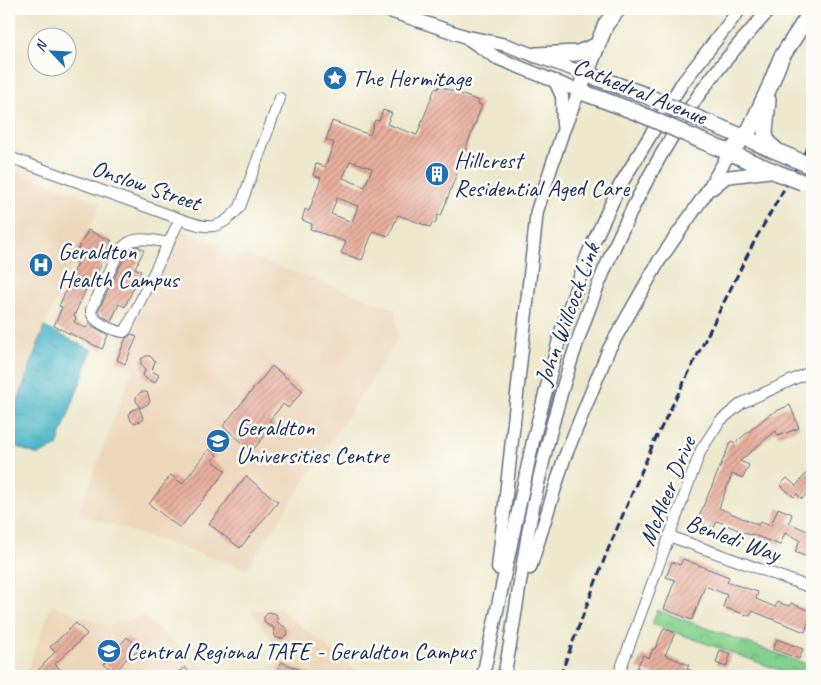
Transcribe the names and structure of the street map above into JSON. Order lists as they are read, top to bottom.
{
  "streets": {
    "highway": ["Cathedral Avenue"],
    "main road": ["John Willcock Link"],
    "street": ["Onslow Street", "McAleer Drive", "Benledi Way"]
  },
  "crossings": [
    ["McAleer Drive", "Benledi Way"]
  ],
  "places": {
    "place": ["The Hermitage"],
    "building": ["Hillcrest Residential Aged Care"],
    "hospital": ["Geraldton Health Campus"],
    "school or university": ["Geraldton Universities Centre", "Central Regional TAFE - Geraldton Campus"]
  },
  "north": "top left"
}
